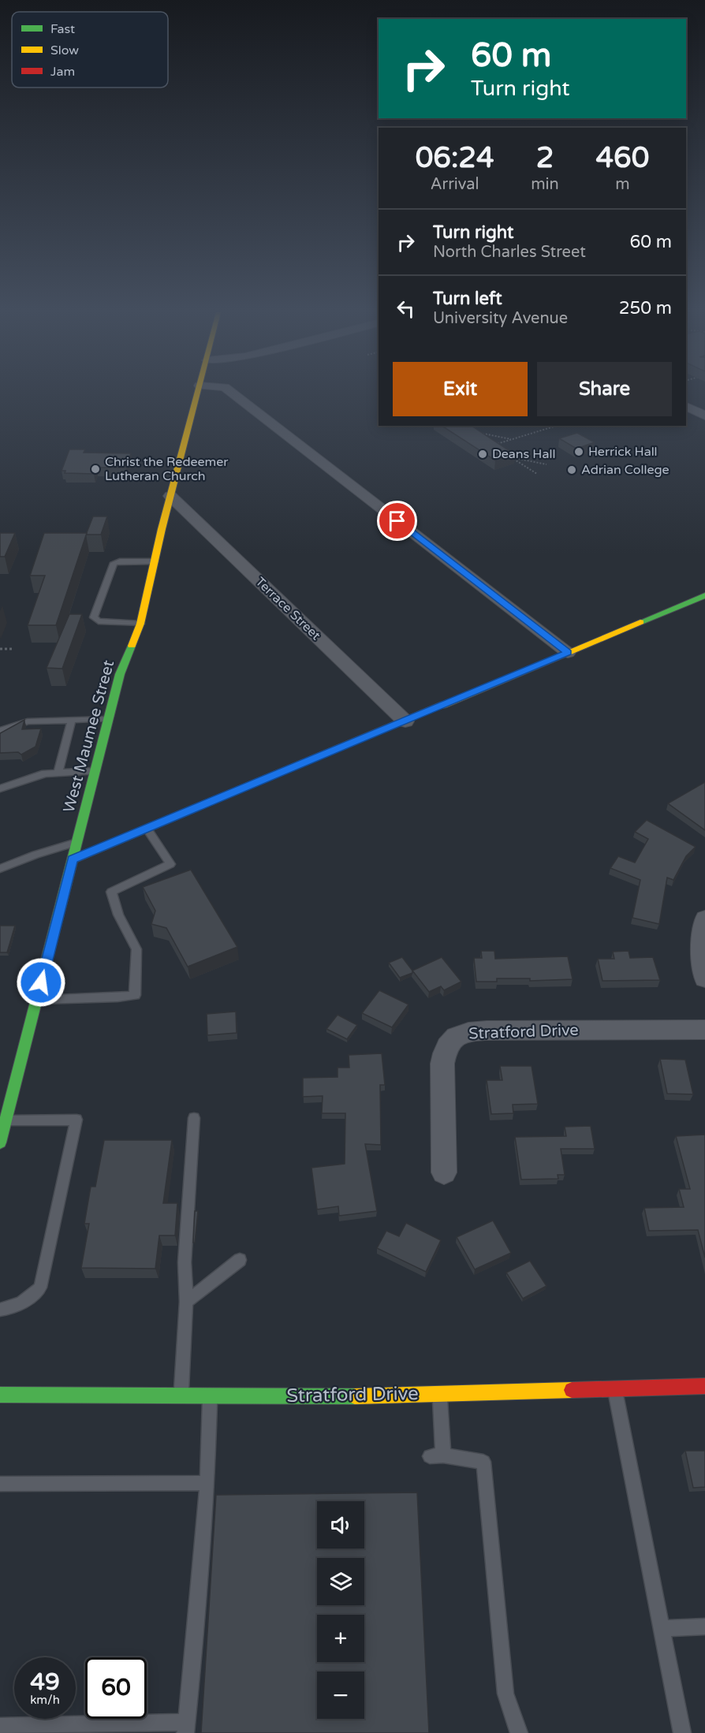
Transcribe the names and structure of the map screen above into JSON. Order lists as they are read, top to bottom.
{
  "streets": {
    "main road": ["West Maumee Street", "Stratford Drive"],
    "street": ["Terrace Street"]
  },
  "crossings": [
    ["Terrace Street", "West Maumee Street"]
  ],
  "places": [
    "Herrick Hall",
    "Deans Hall",
    "Christ the Redeemer Lutheran Church",
    "Adrian College"
  ],
  "legend": ["Fast", "Slow", "Jam"],
  "page": {
    "turn": ["60 m", "Turn right"],
    "eta": [
      "06:24",
      "Arrival",
      "2",
      "min",
      "460",
      "m"
    ],
    "list": [
      {
        "name": "Turn right",
        "note": "North Charles Street",
        "value": "60 m"
      },
      {
        "name": "Turn left",
        "note": "University Avenue",
        "value": "250 m"
      }
    ],
    "buttons": ["Exit", "Share"],
    "map_buttons": ["+", "−"],
    "speed": "49 km/h",
    "limit": "60"
  }
}
